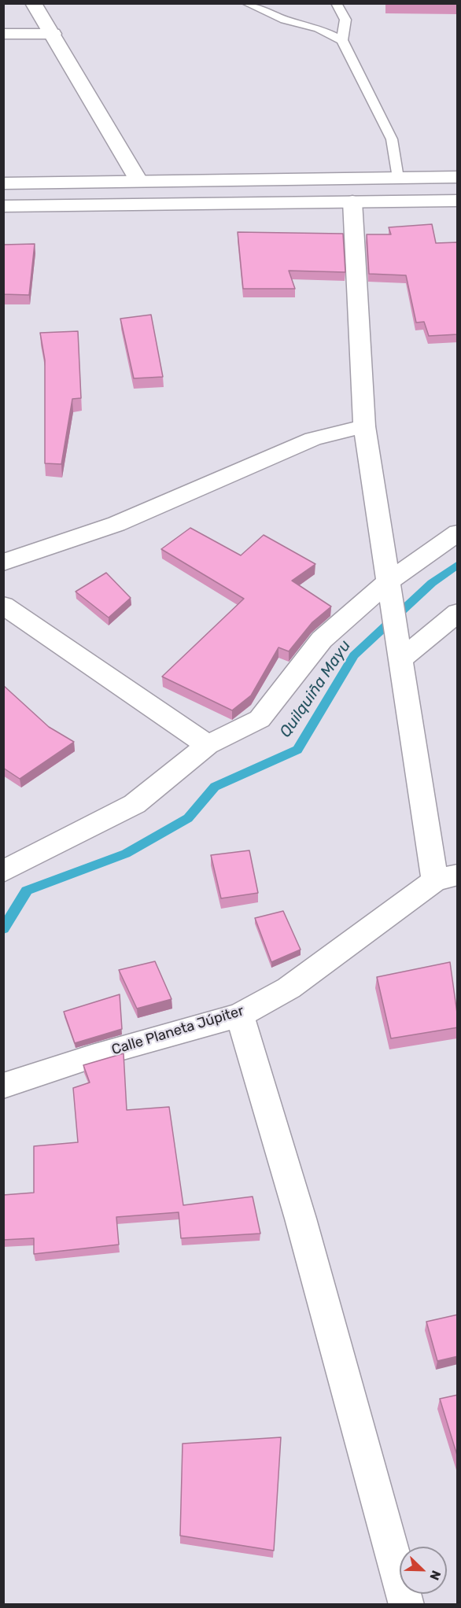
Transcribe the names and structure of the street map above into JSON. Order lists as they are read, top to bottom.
{
  "streets": {
    "main road": ["Calle Planeta Júpiter"]
  },
  "water": ["Quilquiña Mayu"],
  "north": "bottom right"
}
